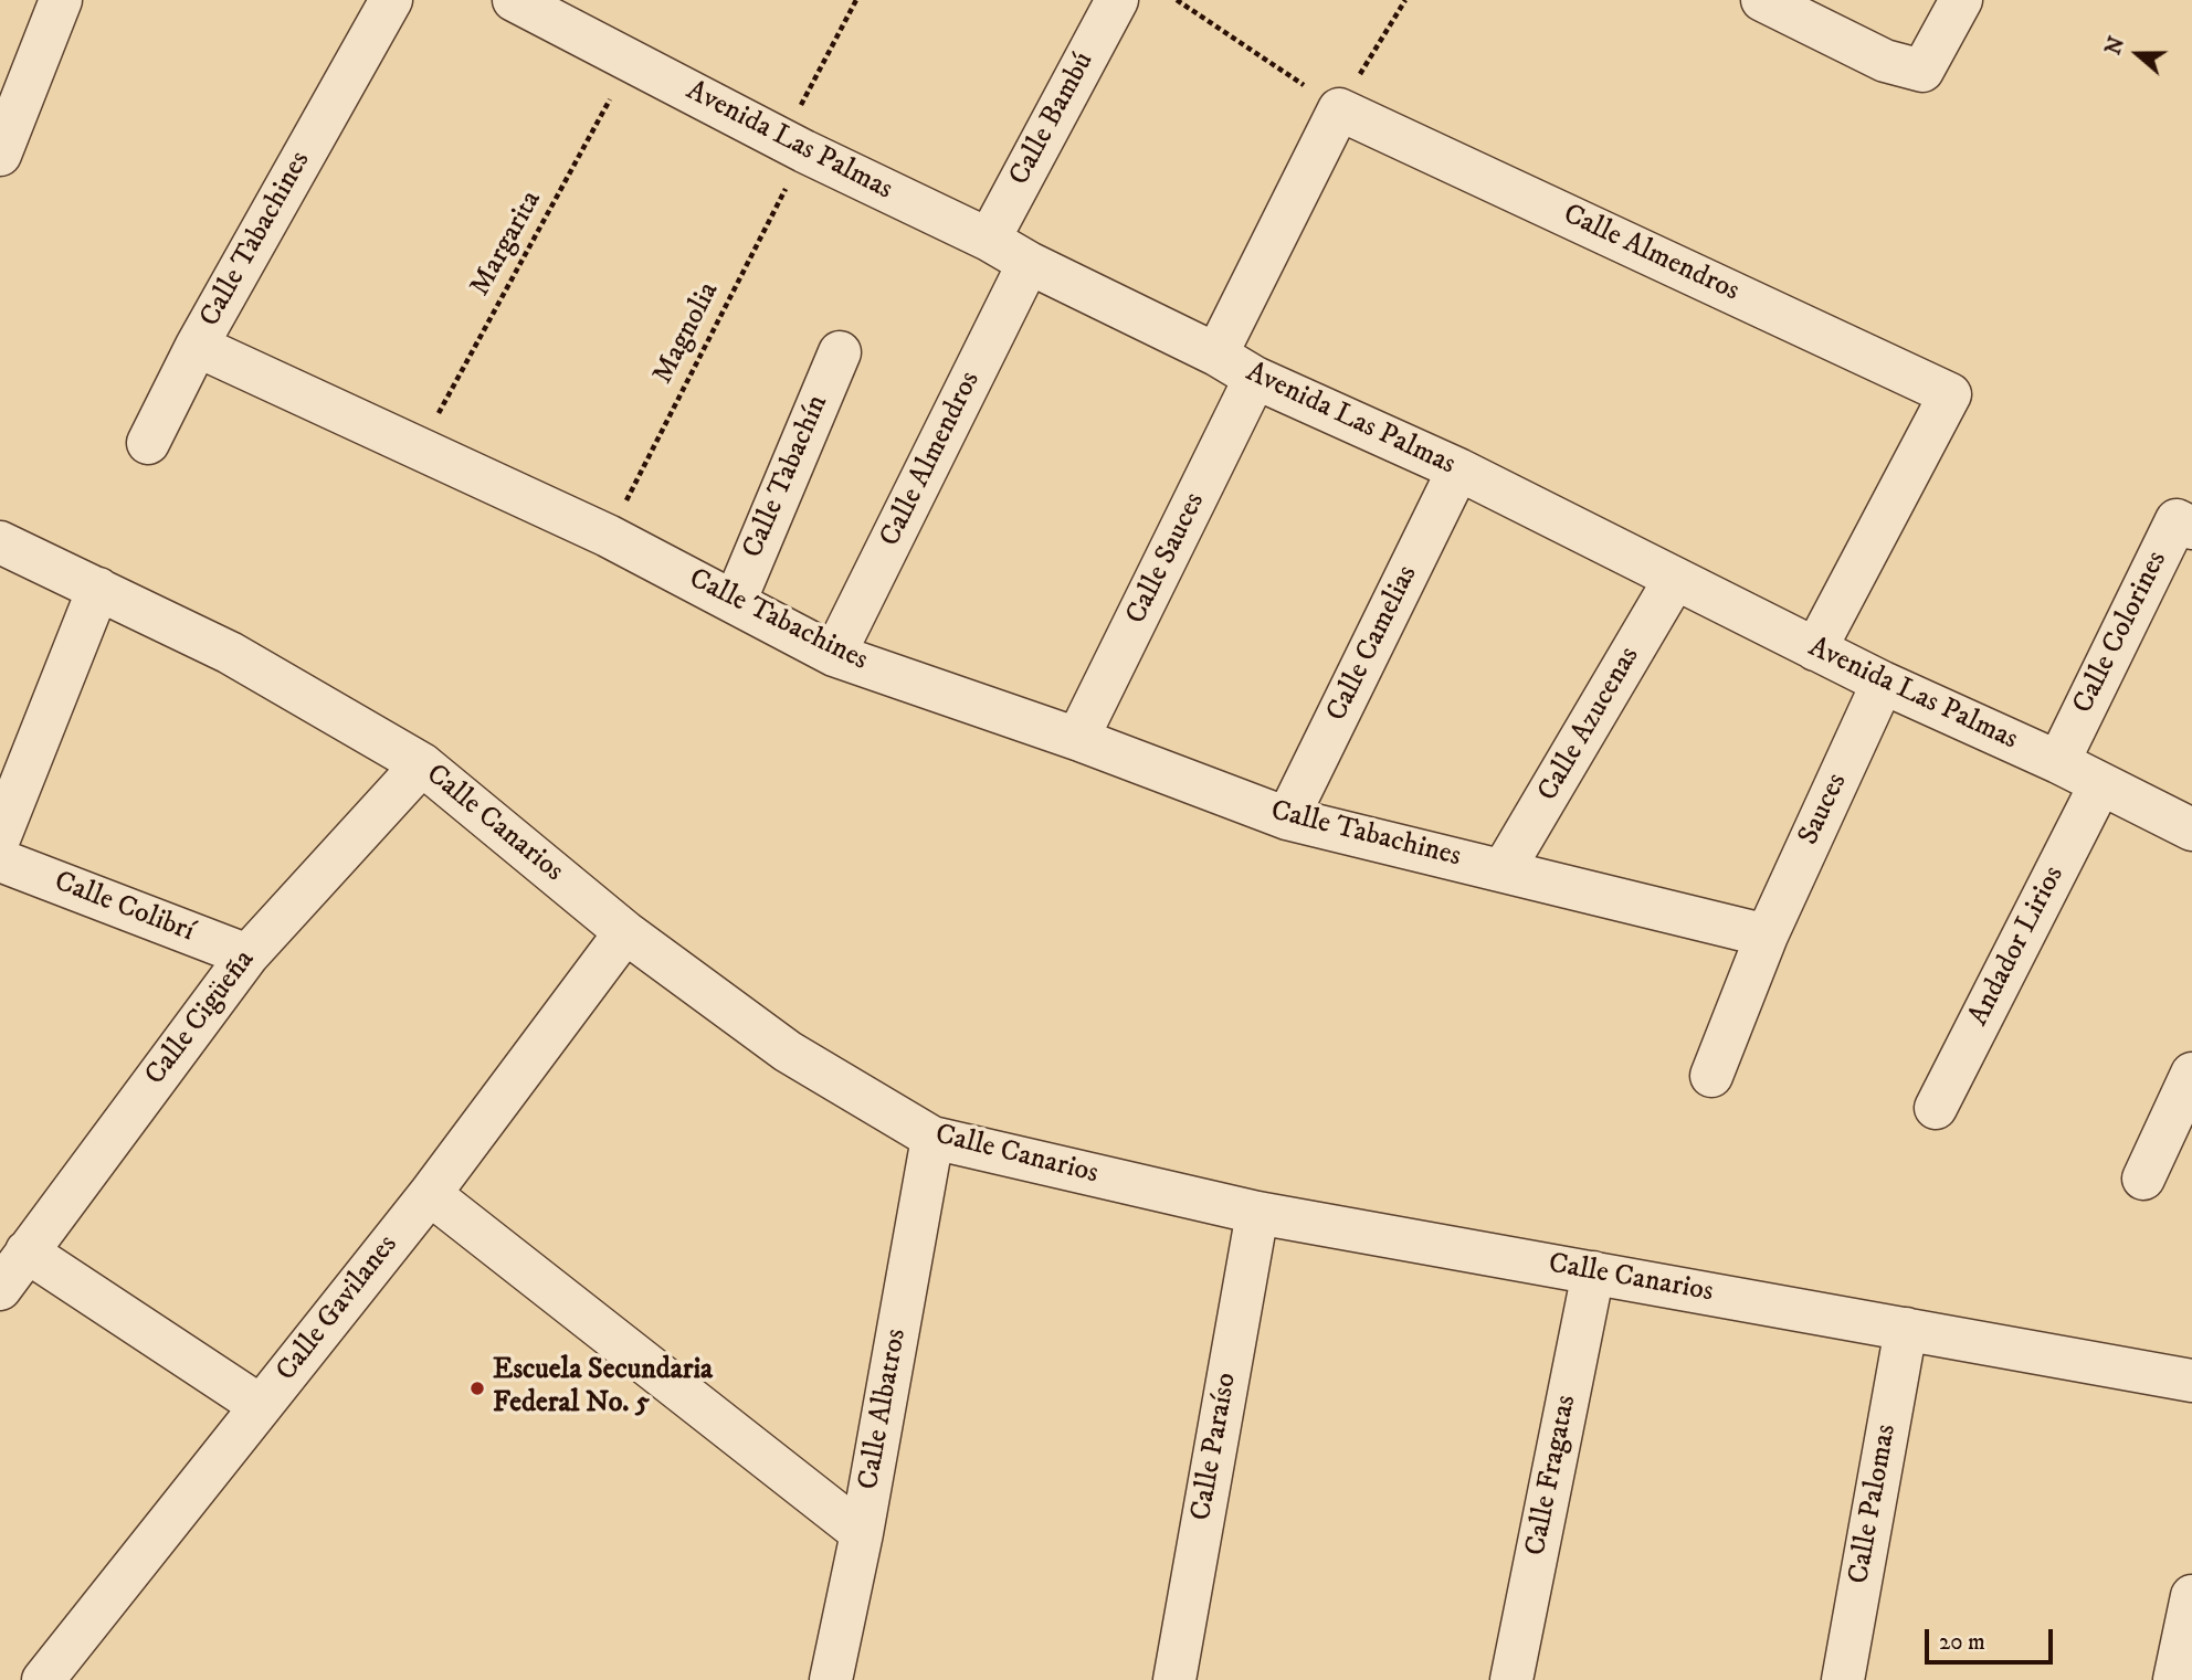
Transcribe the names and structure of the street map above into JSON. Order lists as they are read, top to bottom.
{
  "streets": {
    "street": [
      "Calle Bambú",
      "Avenida Las Palmas",
      "Calle Tabachines",
      "Calle Almendros",
      "Calle Tabachín",
      "Calle Sauces",
      "Calle Colorines",
      "Calle Camelias",
      "Calle Azucenas",
      "Sauces",
      "Calle Canarios",
      "Calle Colibrí",
      "Andador Lirios",
      "Calle Cigüeña",
      "Calle Gavilanes",
      "Calle Albatros",
      "Calle Paraíso",
      "Calle Fragatas",
      "Calle Palomas"
    ],
    "path": ["Margarita", "Magnolia"]
  },
  "crossings": [
    ["Calle Bambú", "Avenida Las Palmas"],
    ["Avenida Las Palmas", "Margarita"],
    ["Avenida Las Palmas", "Calle Almendros"],
    ["Avenida Las Palmas", "Magnolia"],
    ["Avenida Las Palmas", "Calle Sauces"],
    ["Avenida Las Palmas", "Calle Colorines"],
    ["Avenida Las Palmas", "Calle Camelias"],
    ["Avenida Las Palmas", "Calle Azucenas"],
    ["Avenida Las Palmas", "Sauces"],
    ["Avenida Las Palmas", "Andador Lirios"],
    ["Calle Tabachines", "Margarita"],
    ["Calle Tabachines", "Calle Almendros"],
    ["Calle Tabachines", "Magnolia"],
    ["Calle Tabachines", "Calle Tabachín"],
    ["Calle Tabachines", "Calle Sauces"],
    ["Calle Tabachines", "Calle Camelias"],
    ["Calle Tabachines", "Calle Azucenas"],
    ["Calle Tabachines", "Sauces"],
    ["Calle Canarios", "Calle Cigüeña"],
    ["Calle Canarios", "Calle Gavilanes"],
    ["Calle Canarios", "Calle Albatros"],
    ["Calle Canarios", "Calle Paraíso"],
    ["Calle Canarios", "Calle Fragatas"],
    ["Calle Canarios", "Calle Palomas"],
    ["Calle Colibrí", "Calle Cigüeña"]
  ],
  "places": ["Escuela Secundaria Federal No. 5"],
  "scale_bar": "20 m",
  "north": "left"
}
